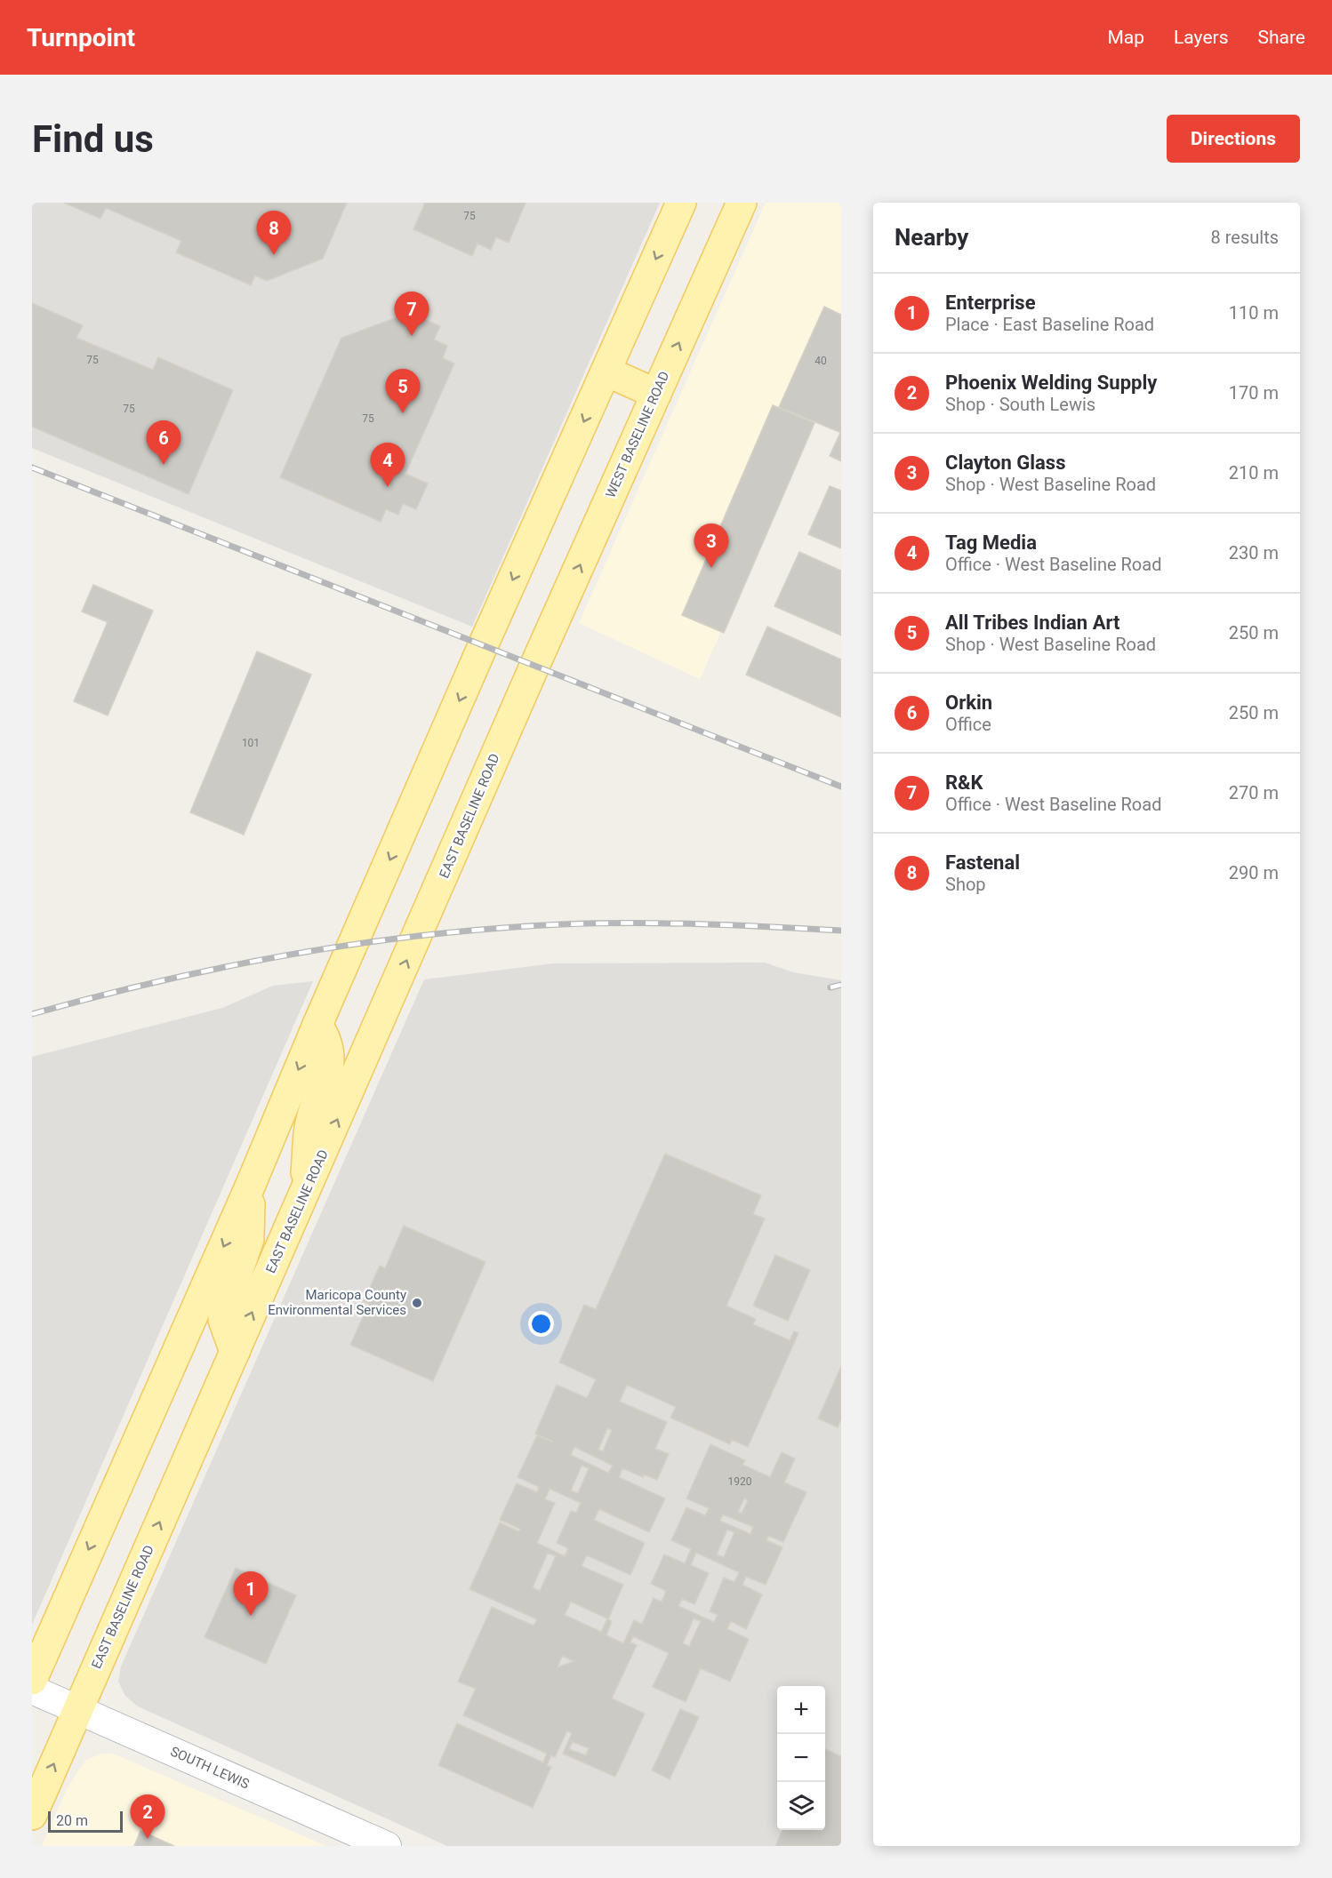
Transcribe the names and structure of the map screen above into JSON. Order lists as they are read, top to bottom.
{
  "streets": {
    "main road": ["WEST BASELINE ROAD", "EAST BASELINE ROAD"],
    "street": ["SOUTH LEWIS"]
  },
  "crossings": [
    ["WEST BASELINE ROAD", "EAST BASELINE ROAD"],
    ["EAST BASELINE ROAD", "SOUTH LEWIS"]
  ],
  "places": ["Maricopa County Environmental Services"],
  "house_numbers": [
    "75",
    "75",
    "40",
    "75",
    "75",
    "101",
    "1920"
  ],
  "scale_bar": "20 m",
  "page": {
    "header": "Turnpoint",
    "nav": ["Map", "Layers", "Share"],
    "buttons": "Directions",
    "title": "Find us",
    "heading": ["Nearby", "8 results"],
    "pins": [
      "8",
      "7",
      "5",
      "6",
      "4",
      "3",
      "1",
      "2"
    ],
    "list": [
      {
        "mark": "1",
        "name": "Enterprise",
        "note": "Place · East Baseline Road",
        "value": "110 m"
      },
      {
        "mark": "2",
        "name": "Phoenix Welding Supply",
        "note": "Shop · South Lewis",
        "value": "170 m"
      },
      {
        "mark": "3",
        "name": "Clayton Glass",
        "note": "Shop · West Baseline Road",
        "value": "210 m"
      },
      {
        "mark": "4",
        "name": "Tag Media",
        "note": "Office · West Baseline Road",
        "value": "230 m"
      },
      {
        "mark": "5",
        "name": "All Tribes Indian Art",
        "note": "Shop · West Baseline Road",
        "value": "250 m"
      },
      {
        "mark": "6",
        "name": "Orkin",
        "note": "Office",
        "value": "250 m"
      },
      {
        "mark": "7",
        "name": "R&K",
        "note": "Office · West Baseline Road",
        "value": "270 m"
      },
      {
        "mark": "8",
        "name": "Fastenal",
        "note": "Shop",
        "value": "290 m"
      }
    ],
    "map_buttons": ["+", "−"],
    "scale": "20 m"
  }
}
